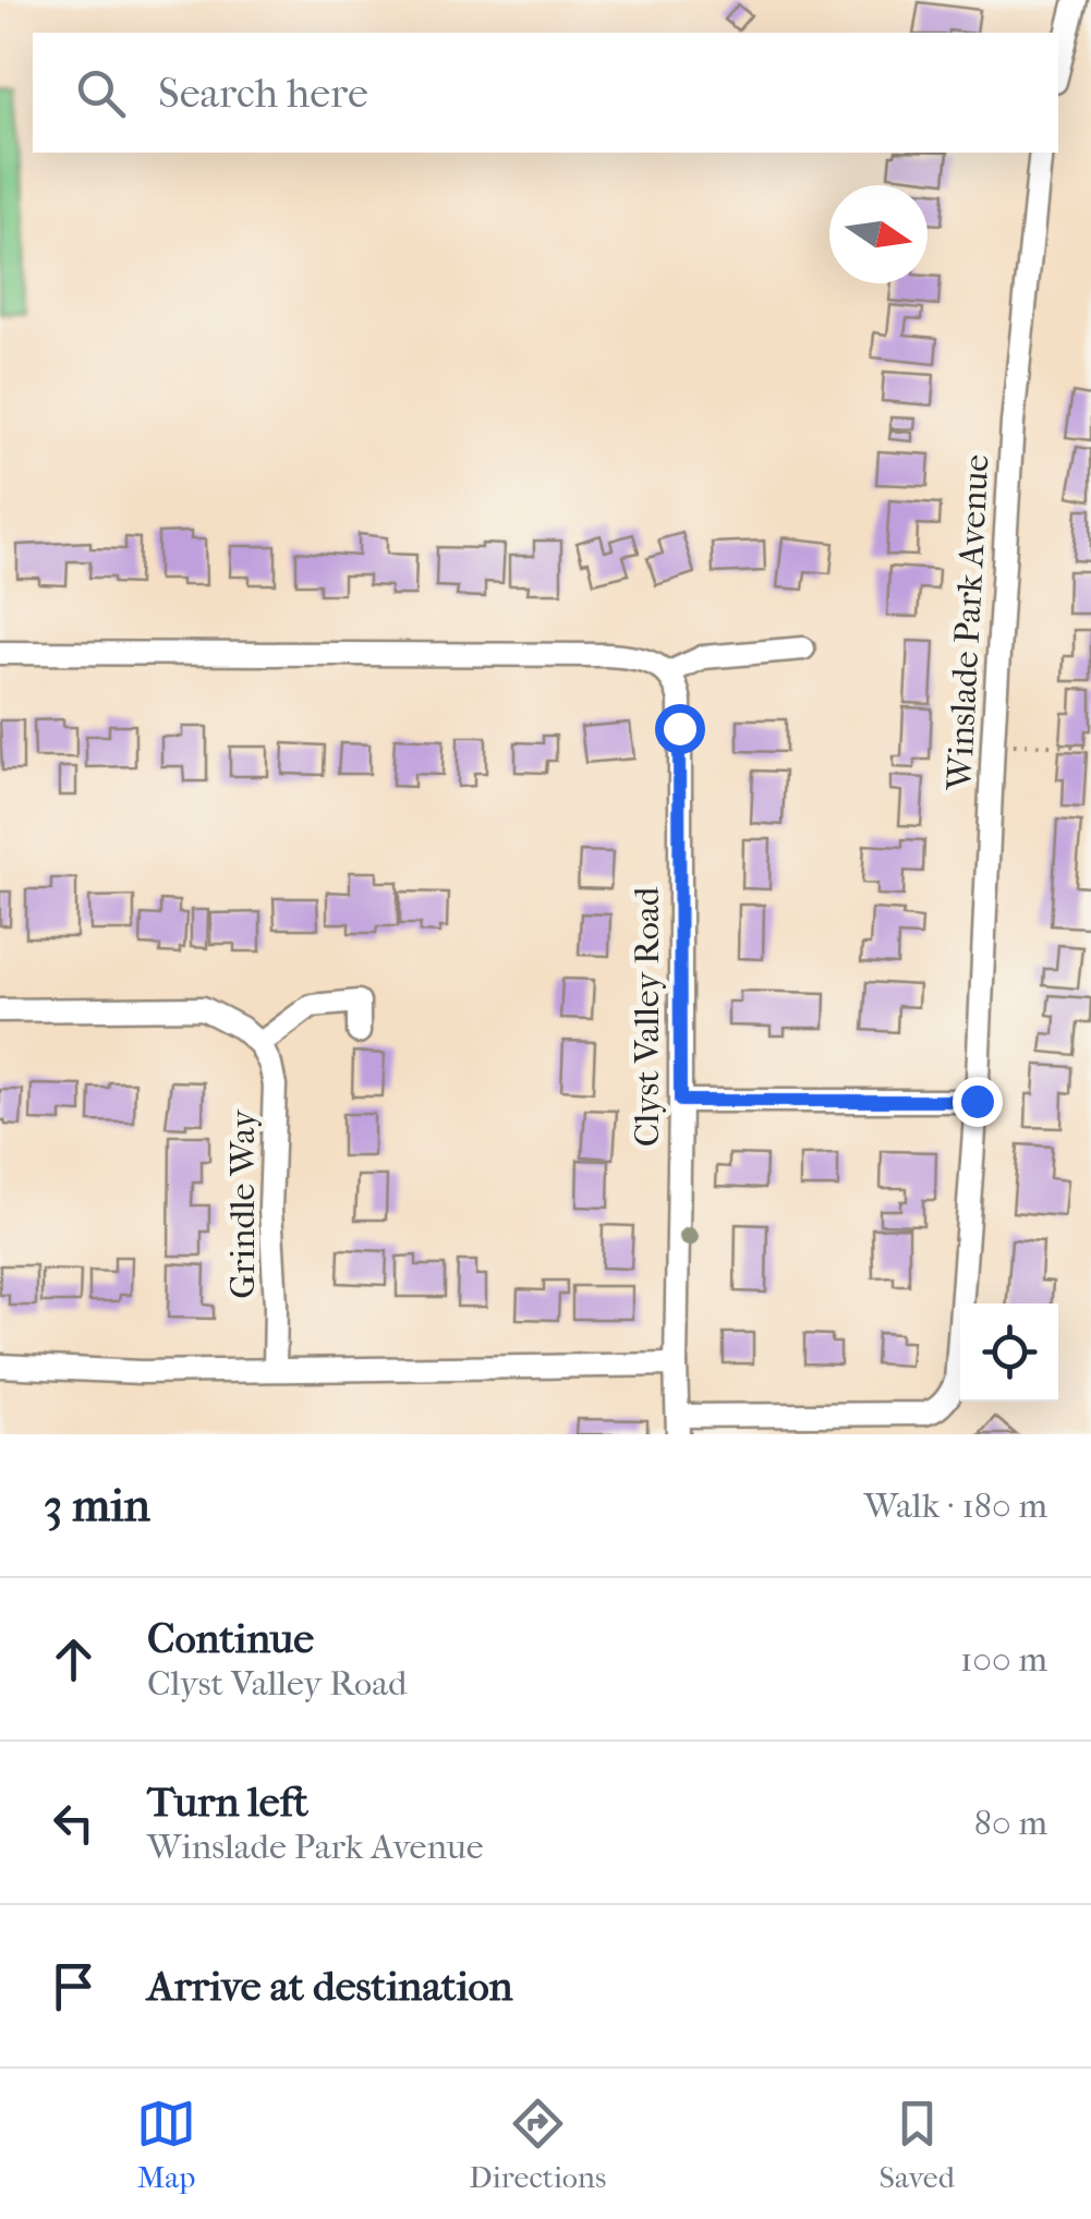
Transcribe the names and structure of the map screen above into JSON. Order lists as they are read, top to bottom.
{
  "streets": {
    "street": ["Winslade Park Avenue", "Clyst Valley Road", "Grindle Way"]
  },
  "crossings": [
    ["Winslade Park Avenue", "Clyst Valley Road"]
  ],
  "north": "right",
  "page": {
    "search": "Search here",
    "heading": ["3 min", "Walk · 180 m"],
    "list": [
      ["Continue", "Clyst Valley Road", "100 m"],
      ["Turn left", "Winslade Park Avenue", "80 m"],
      "Arrive at destination"
    ],
    "nav": ["Map", "Directions", "Saved"]
  }
}
